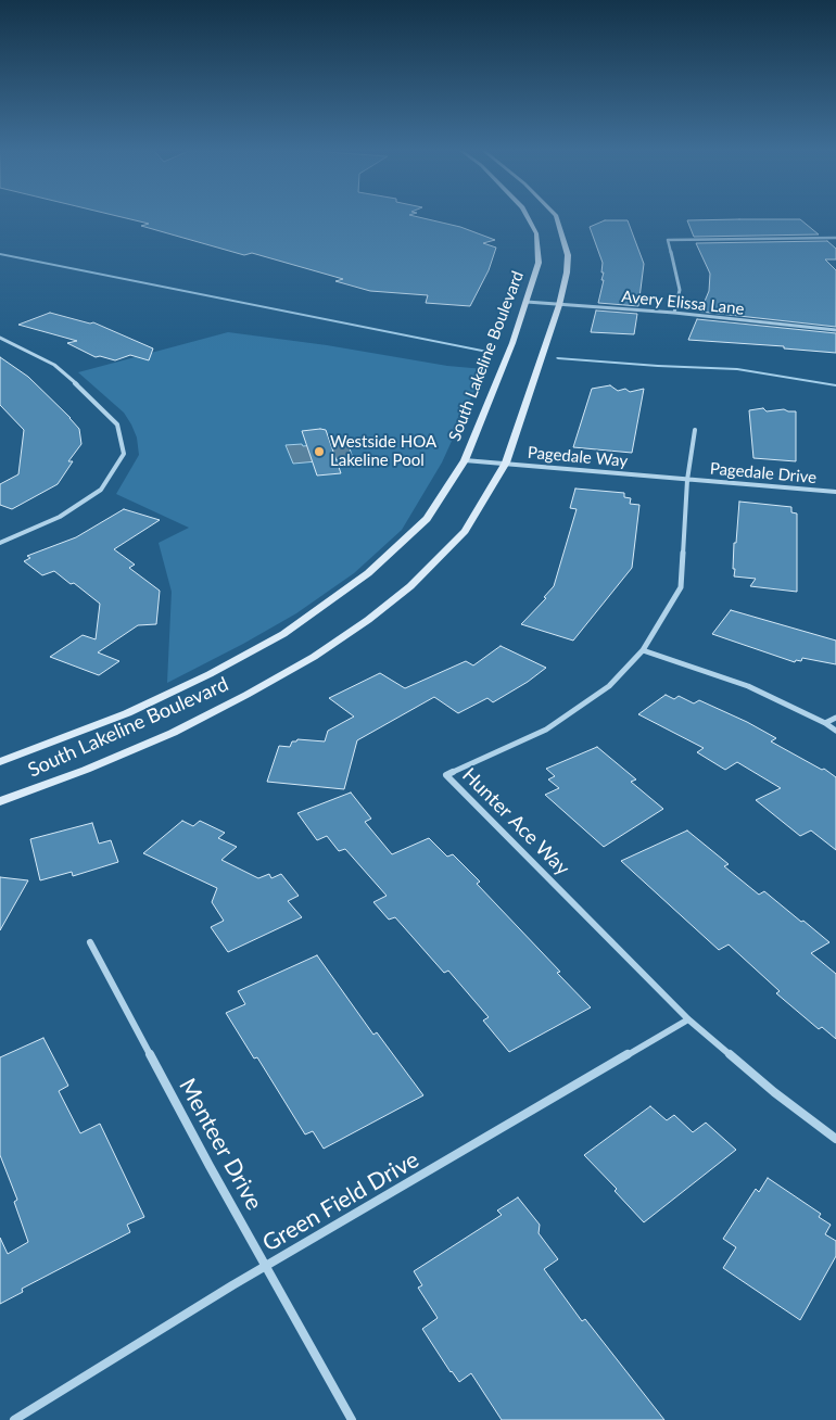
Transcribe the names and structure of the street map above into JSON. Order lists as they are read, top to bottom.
{
  "streets": {
    "main road": ["South Lakeline Boulevard"],
    "street": [
      "Avery Elissa Lane",
      "Pagedale Way",
      "Pagedale Drive",
      "Hunter Ace Way",
      "Menteer Drive",
      "Green Field Drive"
    ]
  },
  "crossings": [
    ["Avery Elissa Lane", "South Lakeline Boulevard"],
    ["South Lakeline Boulevard", "Pagedale Way"],
    ["Pagedale Way", "Pagedale Drive"],
    ["Pagedale Way", "Hunter Ace Way"],
    ["Pagedale Drive", "Hunter Ace Way"],
    ["Hunter Ace Way", "Green Field Drive"],
    ["Menteer Drive", "Green Field Drive"]
  ],
  "places": ["Westside HOA Lakeline Pool"]
}
